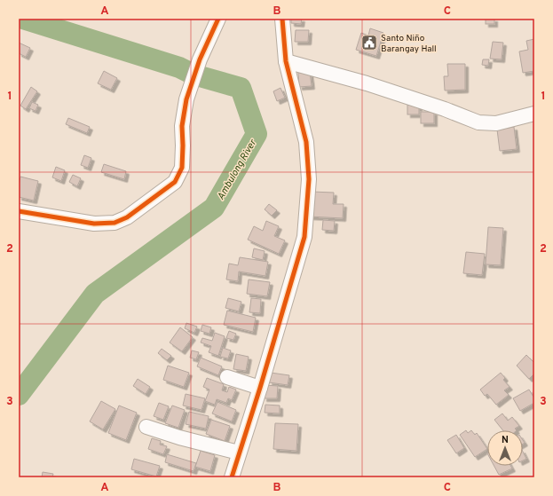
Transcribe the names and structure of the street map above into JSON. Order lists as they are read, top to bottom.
{
  "water": ["Ambulong River"],
  "places": {
    "public building": ["Santo Niño Barangay Hall"]
  },
  "north": "top",
  "grid": {
    "columns": ["A", "B", "C"],
    "rows": ["1", "2", "3"]
  }
}
